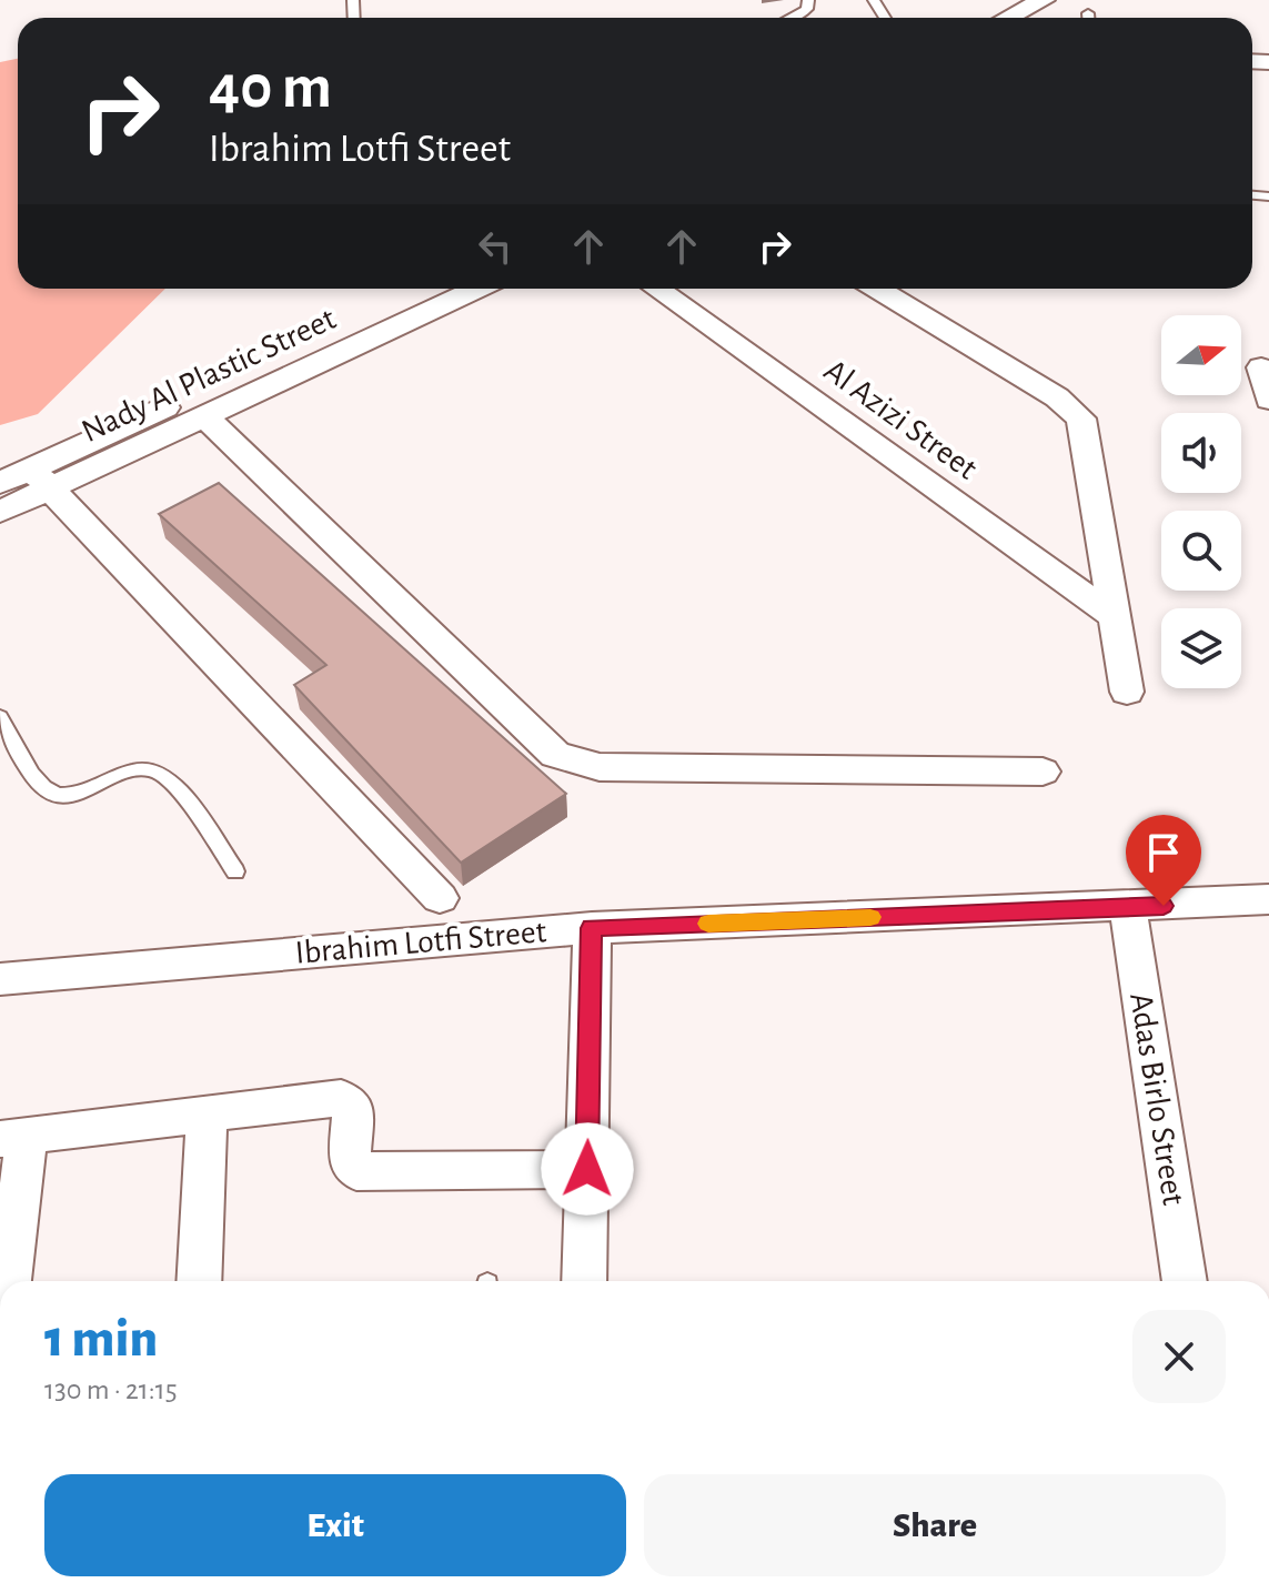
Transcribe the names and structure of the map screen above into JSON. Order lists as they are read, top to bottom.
{
  "streets": {
    "street": [
      "Nady Al Plastic Street",
      "Al Azizi Street",
      "Ibrahim Lotfi Street",
      "Adas Birlo Street"
    ]
  },
  "crossings": [
    ["Ibrahim Lotfi Street", "Adas Birlo Street"]
  ],
  "north": "right",
  "page": {
    "turn": ["40 m", "Ibrahim Lotfi Street"],
    "heading": ["1 min", "130 m · 21:15"],
    "buttons": ["Exit", "Share"]
  }
}
